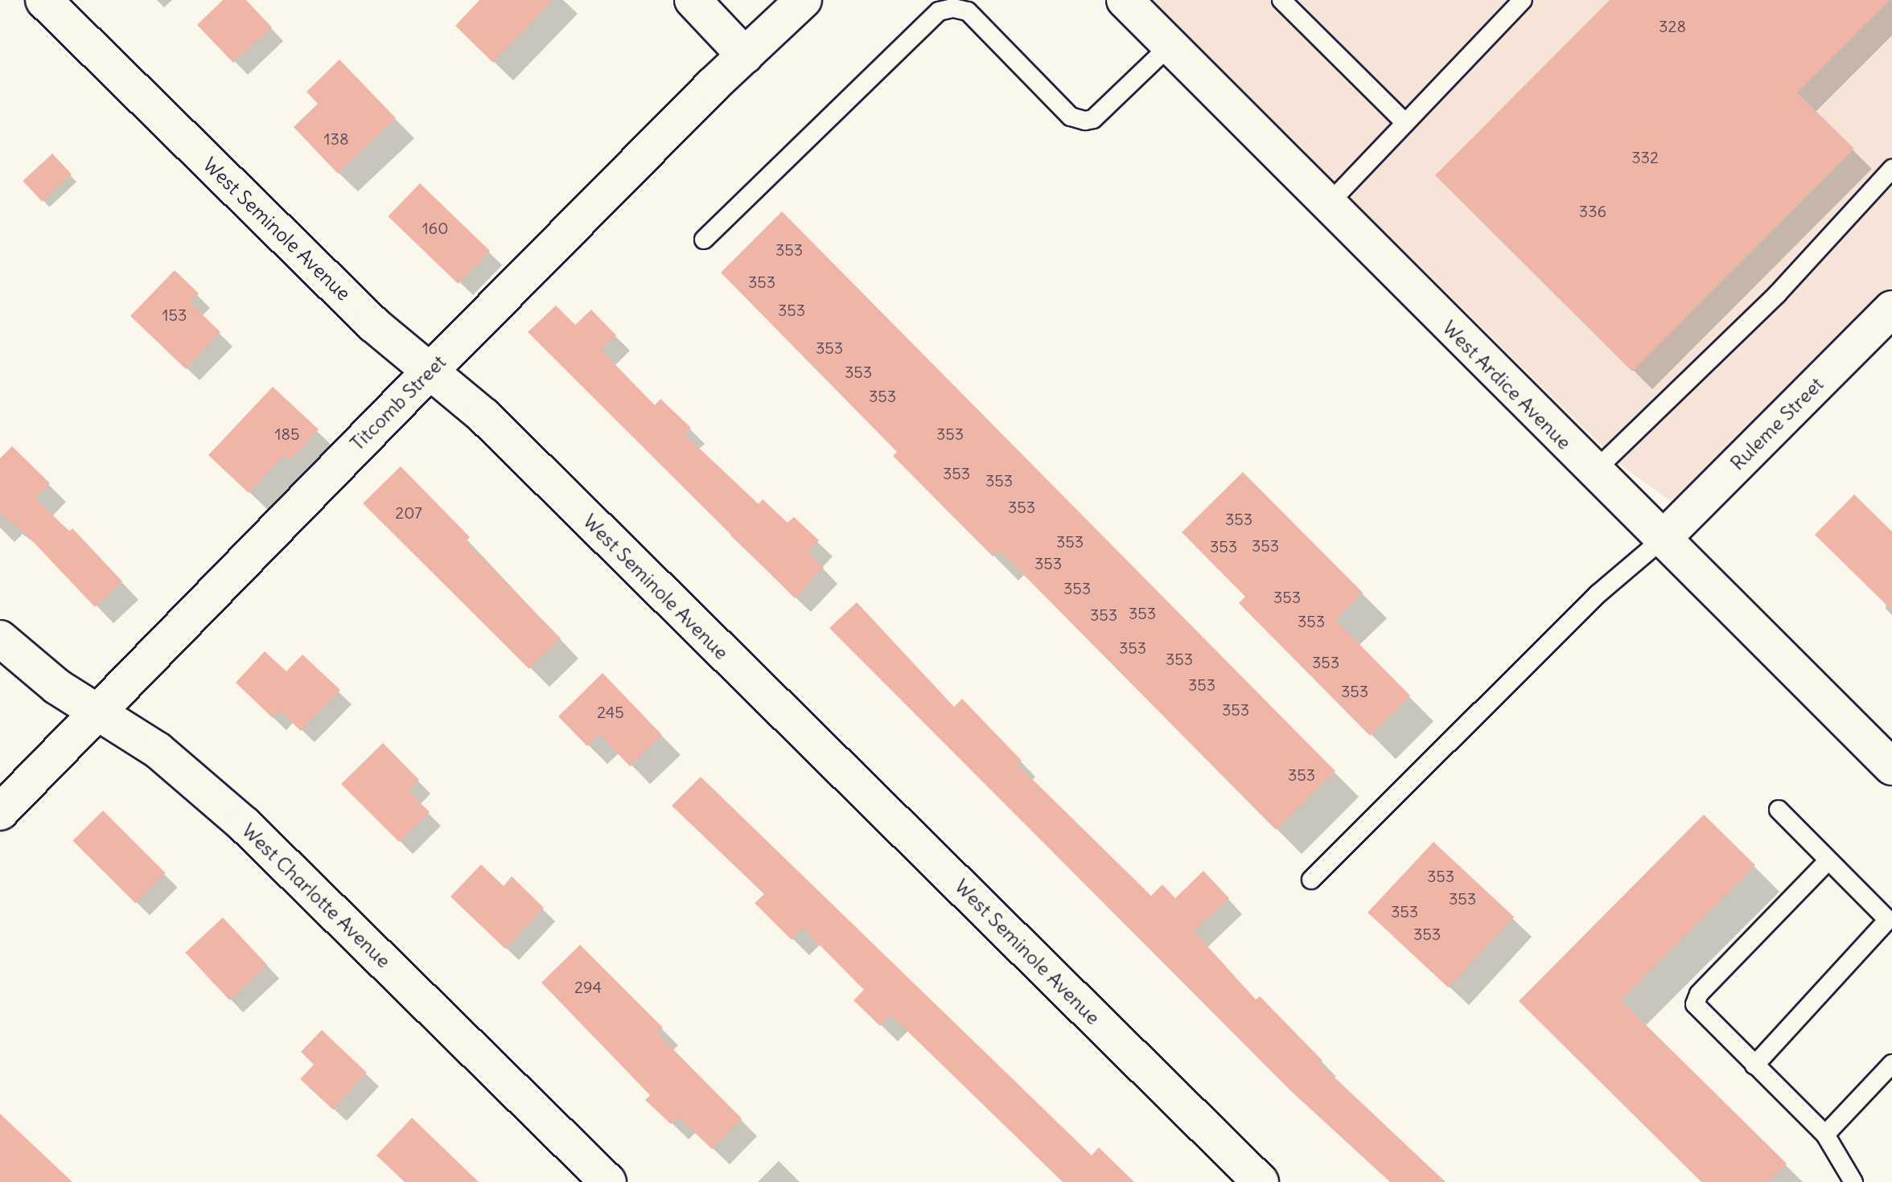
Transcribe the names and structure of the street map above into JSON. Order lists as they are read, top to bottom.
{
  "streets": {
    "street": [
      "West Seminole Avenue",
      "West Ardice Avenue",
      "Titcomb Street",
      "Ruleme Street",
      "West Charlotte Avenue"
    ]
  },
  "crossings": [
    ["West Seminole Avenue", "Titcomb Street"],
    ["West Ardice Avenue", "Ruleme Street"],
    ["Titcomb Street", "West Charlotte Avenue"]
  ],
  "house_numbers": [
    "328",
    "138",
    "332",
    "336",
    "160",
    "353",
    "353",
    "353",
    "153",
    "353",
    "353",
    "353",
    "185",
    "353",
    "353",
    "353",
    "353",
    "207",
    "353",
    "353",
    "353",
    "353",
    "353",
    "353",
    "353",
    "353",
    "353",
    "353",
    "353",
    "353",
    "353",
    "353",
    "353",
    "353",
    "245",
    "353",
    "353",
    "353",
    "353",
    "353",
    "294"
  ]
}
